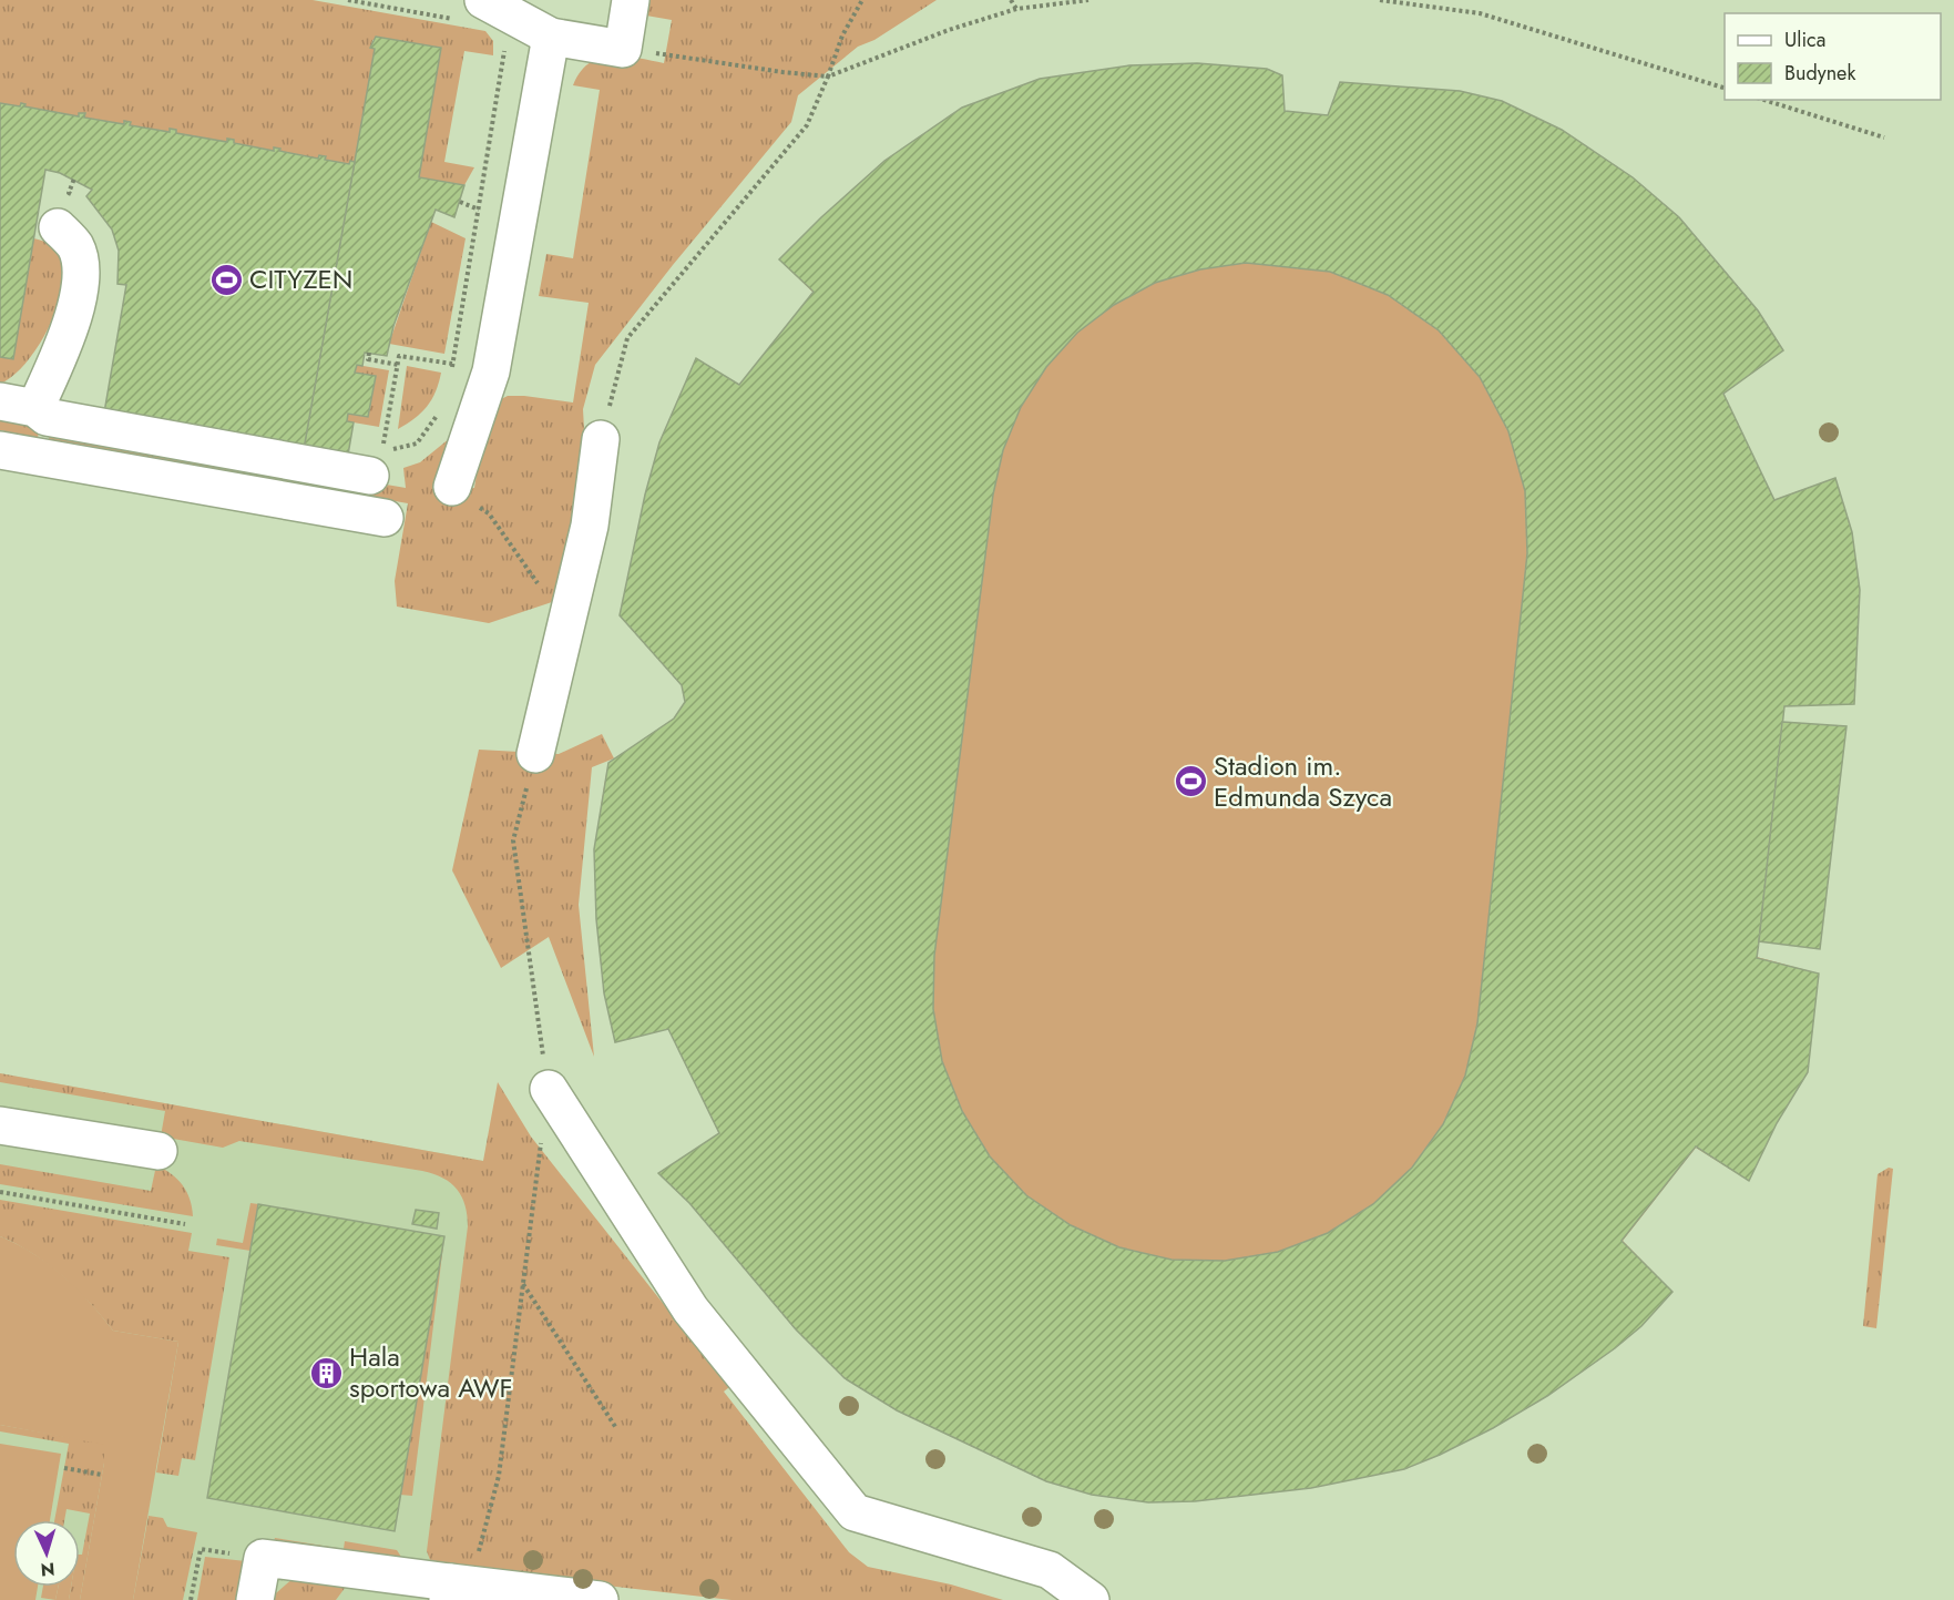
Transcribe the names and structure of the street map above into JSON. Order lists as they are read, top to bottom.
{
  "places": {
    "sports": ["CITYZEN", "Stadion im. Edmunda Szyca"],
    "building": ["Hala sportowa AWF"]
  },
  "legend": ["Ulica", "Budynek"],
  "north": "bottom"
}
